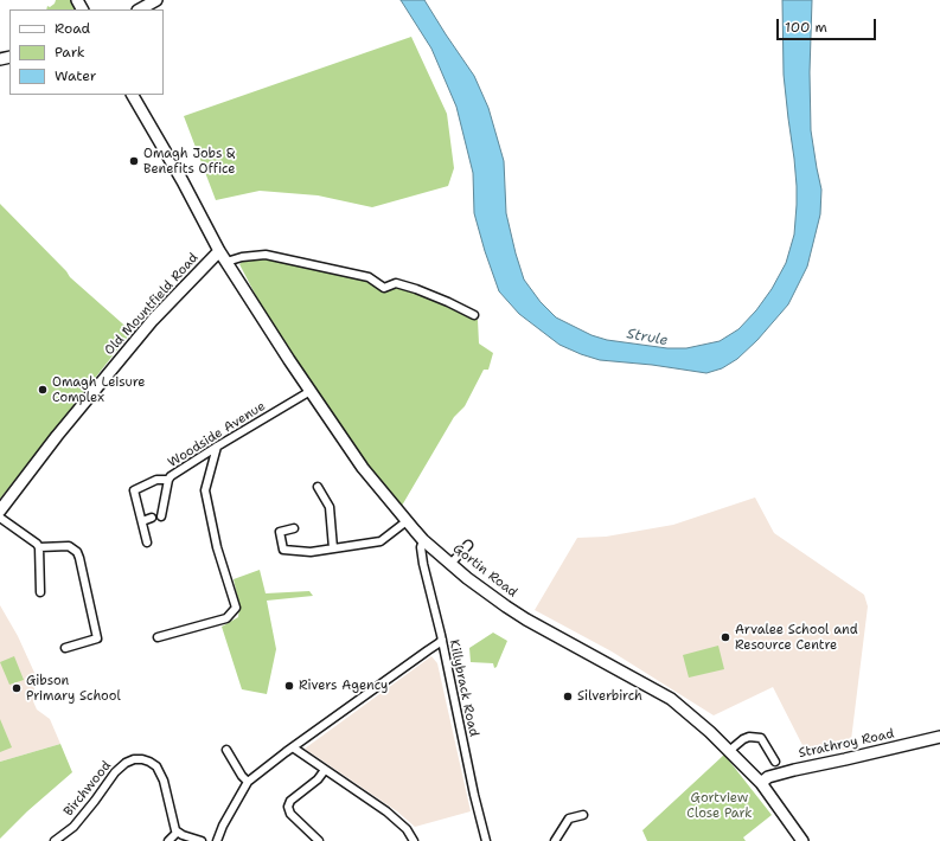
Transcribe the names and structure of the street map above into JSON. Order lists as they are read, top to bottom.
{
  "streets": {
    "main road": ["Old Mountfield Road", "Gortin Road", "Strathroy Road"],
    "street": ["Woodside Avenue", "Killybrack Road", "Birchwood"]
  },
  "crossings": [
    ["Old Mountfield Road", "Gortin Road"],
    ["Woodside Avenue", "Gortin Road"],
    ["Gortin Road", "Killybrack Road"],
    ["Gortin Road", "Strathroy Road"]
  ],
  "water": ["Strule"],
  "parks": ["Gortview Close Park"],
  "places": [
    "Omagh Jobs & Benefits Office",
    "Omagh Leisure Complex",
    "Arvalee School and Resource Centre",
    "Rivers Agency",
    "Gibson Primary School",
    "Silverbirch"
  ],
  "legend": ["Road", "Park", "Water"],
  "scale_bar": "100 m"
}
